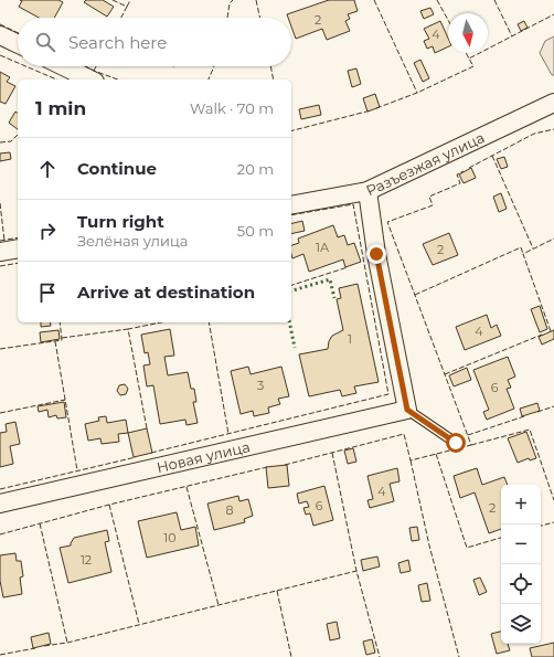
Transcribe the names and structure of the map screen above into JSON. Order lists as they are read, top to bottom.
{
  "streets": {
    "street": ["Разъезжая улица", "Новая улица"]
  },
  "house_numbers": [
    "2",
    "4",
    "1А",
    "2",
    "4",
    "1",
    "3",
    "6",
    "4",
    "6",
    "2",
    "8",
    "10",
    "12"
  ],
  "north": "bottom",
  "page": {
    "search": "Search here",
    "heading": ["1 min", "Walk · 70 m"],
    "list": [
      ["Continue", "20 m"],
      ["Turn right", "Зелёная улица", "50 m"],
      "Arrive at destination"
    ],
    "map_buttons": ["+", "−"]
  }
}
